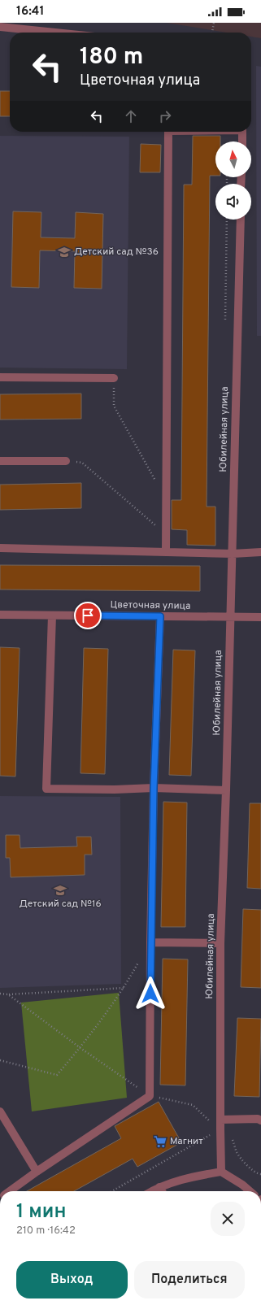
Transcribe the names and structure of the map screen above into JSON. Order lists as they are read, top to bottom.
{
  "streets": {
    "street": ["Юбилейная улица", "Цветочная улица"]
  },
  "crossings": [
    ["Юбилейная улица", "Цветочная улица"]
  ],
  "places": {
    "school or university": ["Детский сад №36", "Детский сад №16"],
    "supermarket": ["Магнит"]
  },
  "north": "top",
  "page": {
    "status": "16:41",
    "turn": ["180 m", "Цветочная улица"],
    "heading": ["1 мин", "210 m · 16:42"],
    "buttons": ["Выход", "Поделиться"]
  }
}
